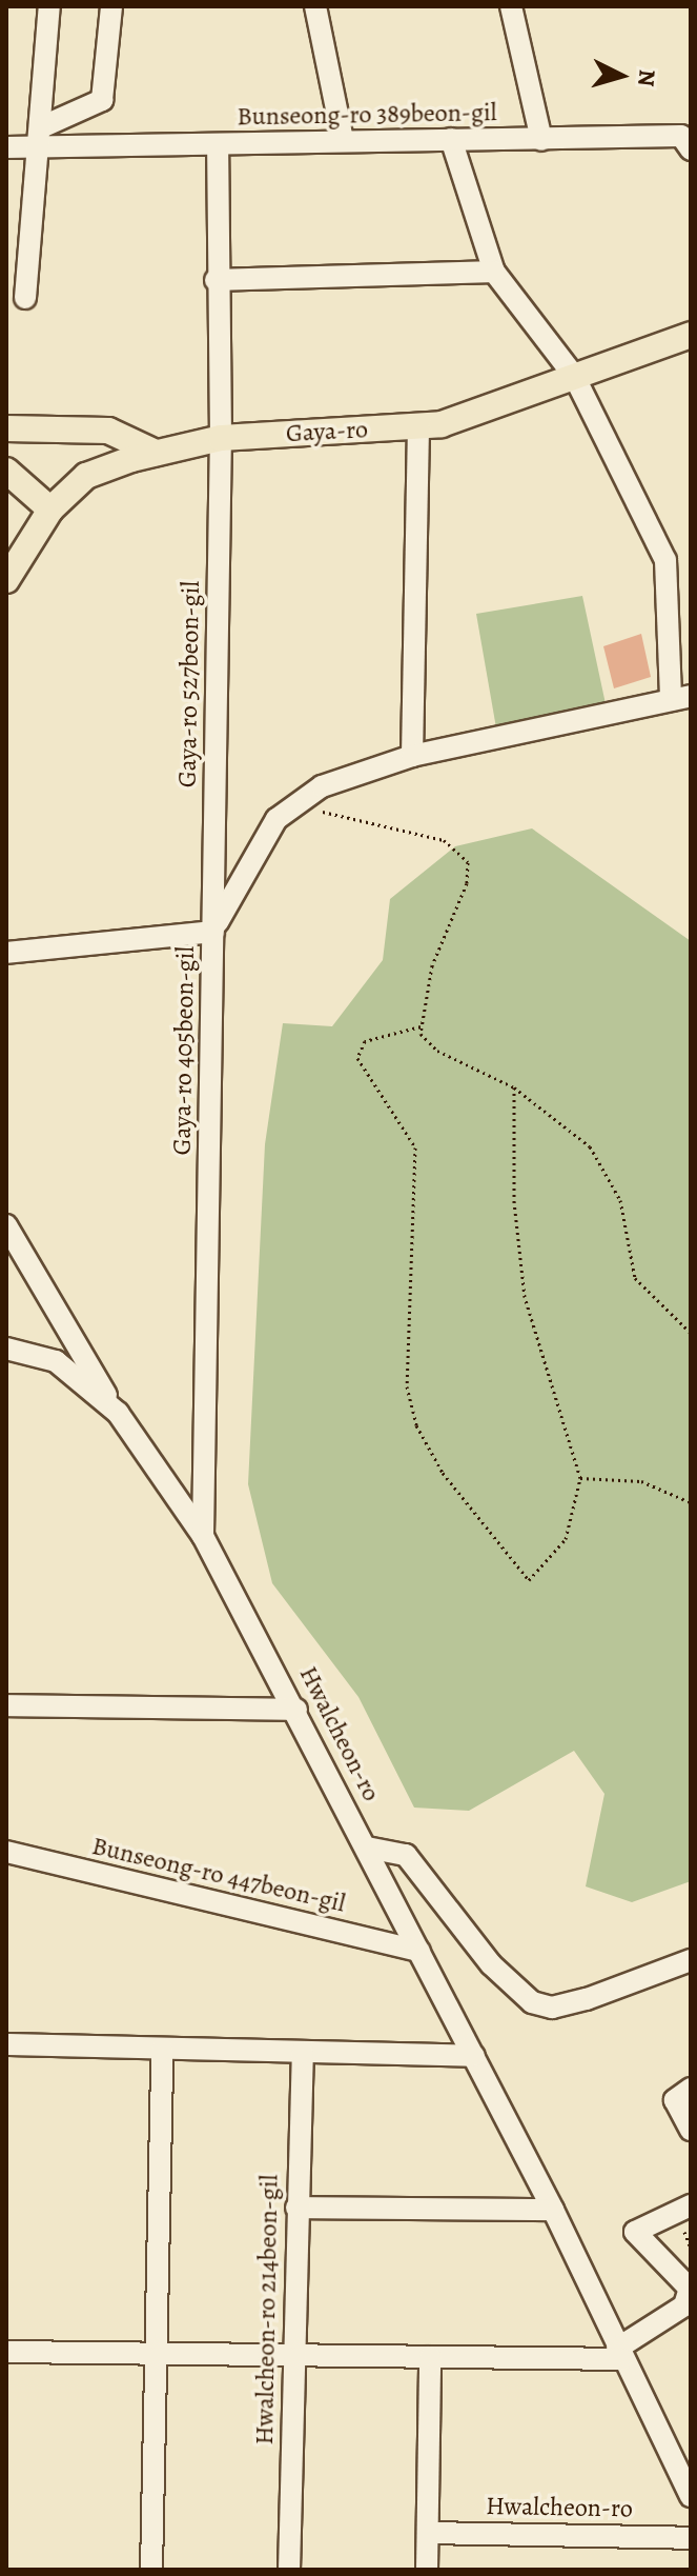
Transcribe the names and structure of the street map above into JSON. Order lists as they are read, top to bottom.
{
  "streets": {
    "main road": ["Gaya-ro"],
    "street": [
      "Bunseong-ro 389beon-gil",
      "Gaya-ro 527beon-gil",
      "Gaya-ro 405beon-gil",
      "Hwalcheon-ro",
      "Bunseong-ro 447beon-gil",
      "Hwalcheon-ro 214beon-gil"
    ]
  },
  "crossings": [
    ["Bunseong-ro 389beon-gil", "Gaya-ro 527beon-gil"],
    ["Gaya-ro", "Gaya-ro 527beon-gil"],
    ["Gaya-ro 527beon-gil", "Gaya-ro 405beon-gil"],
    ["Gaya-ro 405beon-gil", "Hwalcheon-ro"],
    ["Hwalcheon-ro", "Bunseong-ro 447beon-gil"]
  ],
  "north": "right"
}
